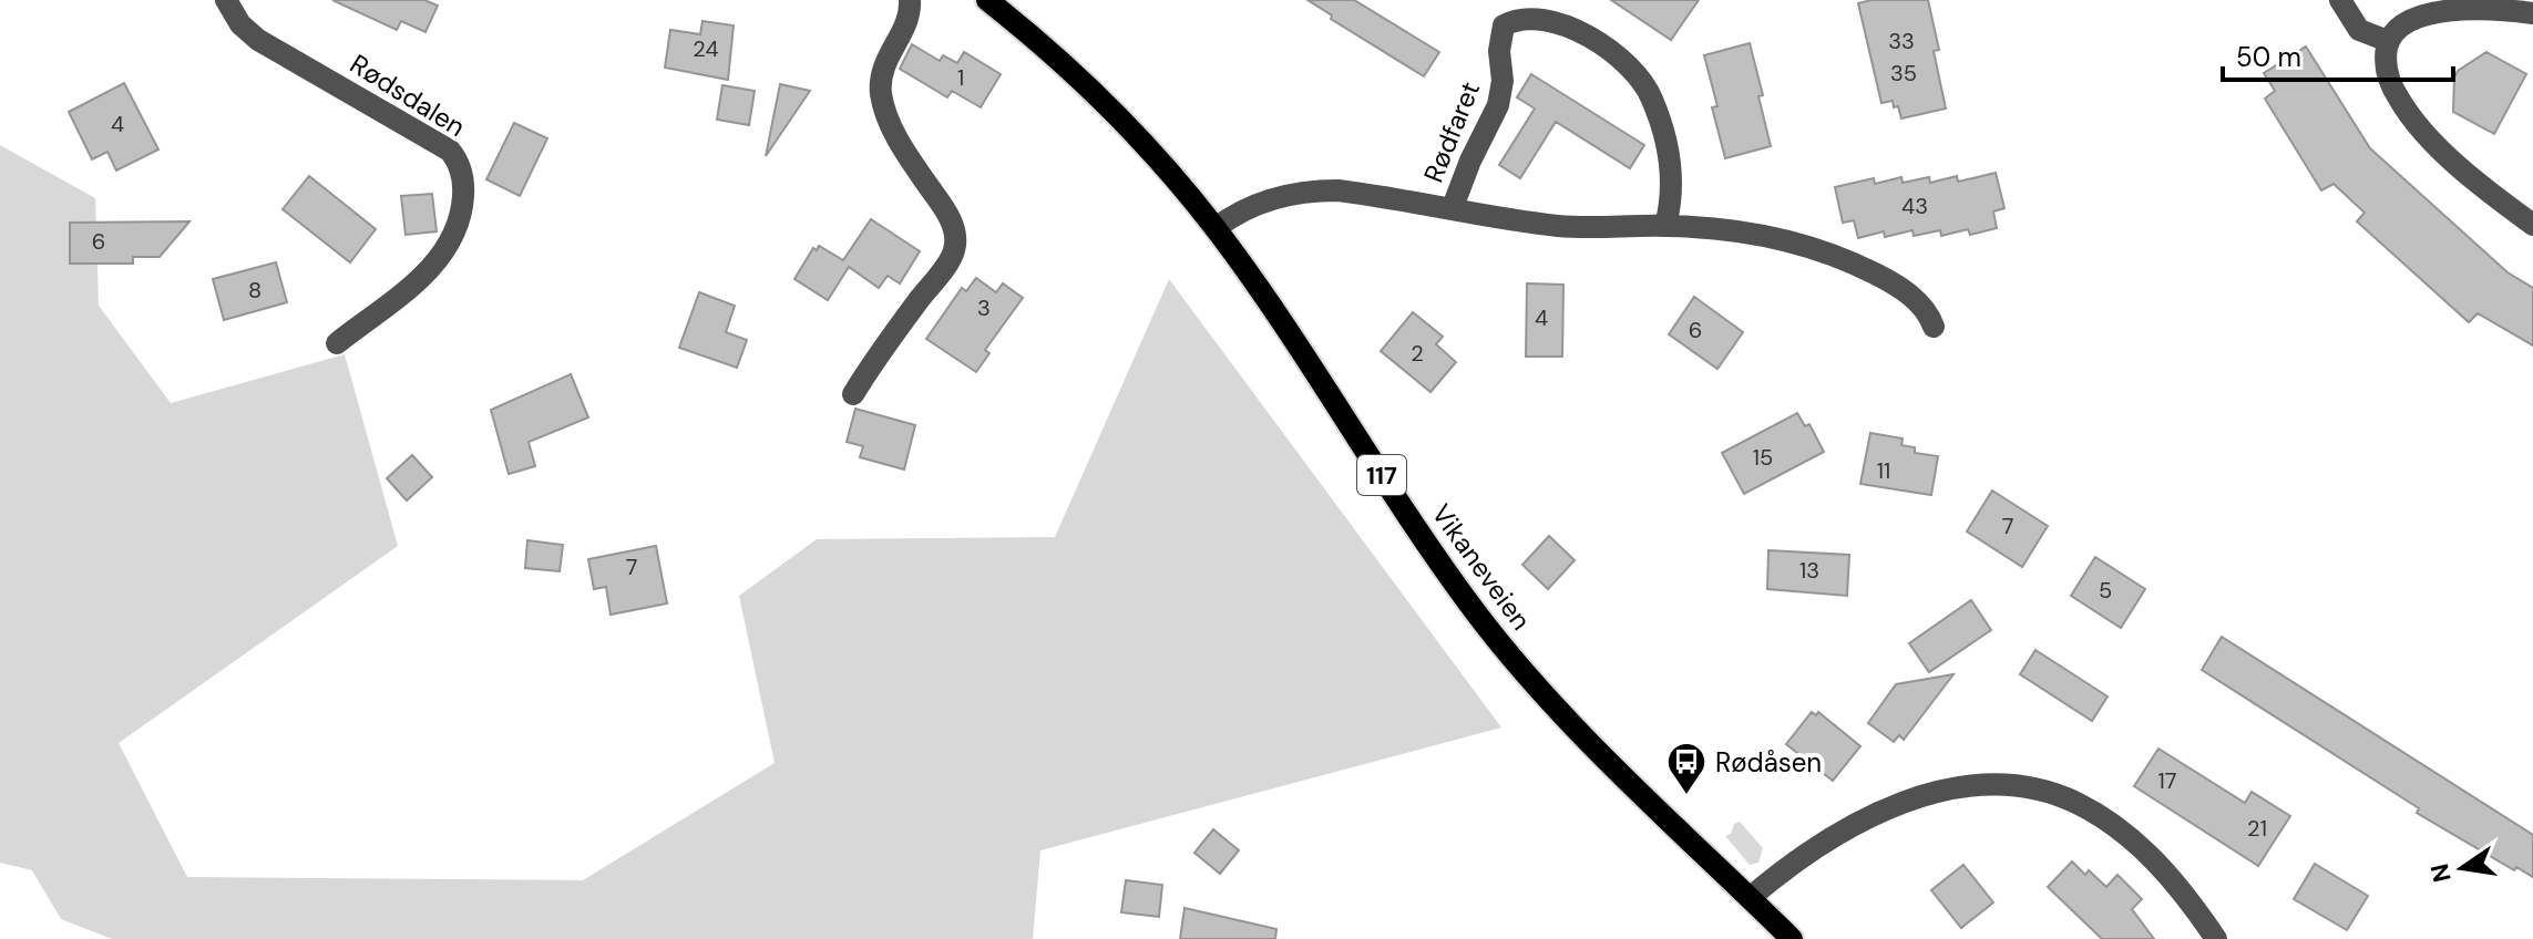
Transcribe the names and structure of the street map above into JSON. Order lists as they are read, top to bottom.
{
  "streets": {
    "main road": ["117", "Vikaneveien"],
    "street": ["Rødsdalen", "Rødfaret"]
  },
  "crossings": [
    ["Rødfaret", "Vikaneveien"]
  ],
  "places": {
    "bus stop": ["Rødåsen"]
  },
  "house_numbers": [
    "33",
    "24",
    "35",
    "1",
    "4",
    "43",
    "6",
    "8",
    "3",
    "4",
    "6",
    "2",
    "15",
    "11",
    "7",
    "7",
    "13",
    "5",
    "17",
    "21"
  ],
  "scale_bar": "50 m",
  "north": "left"
}
